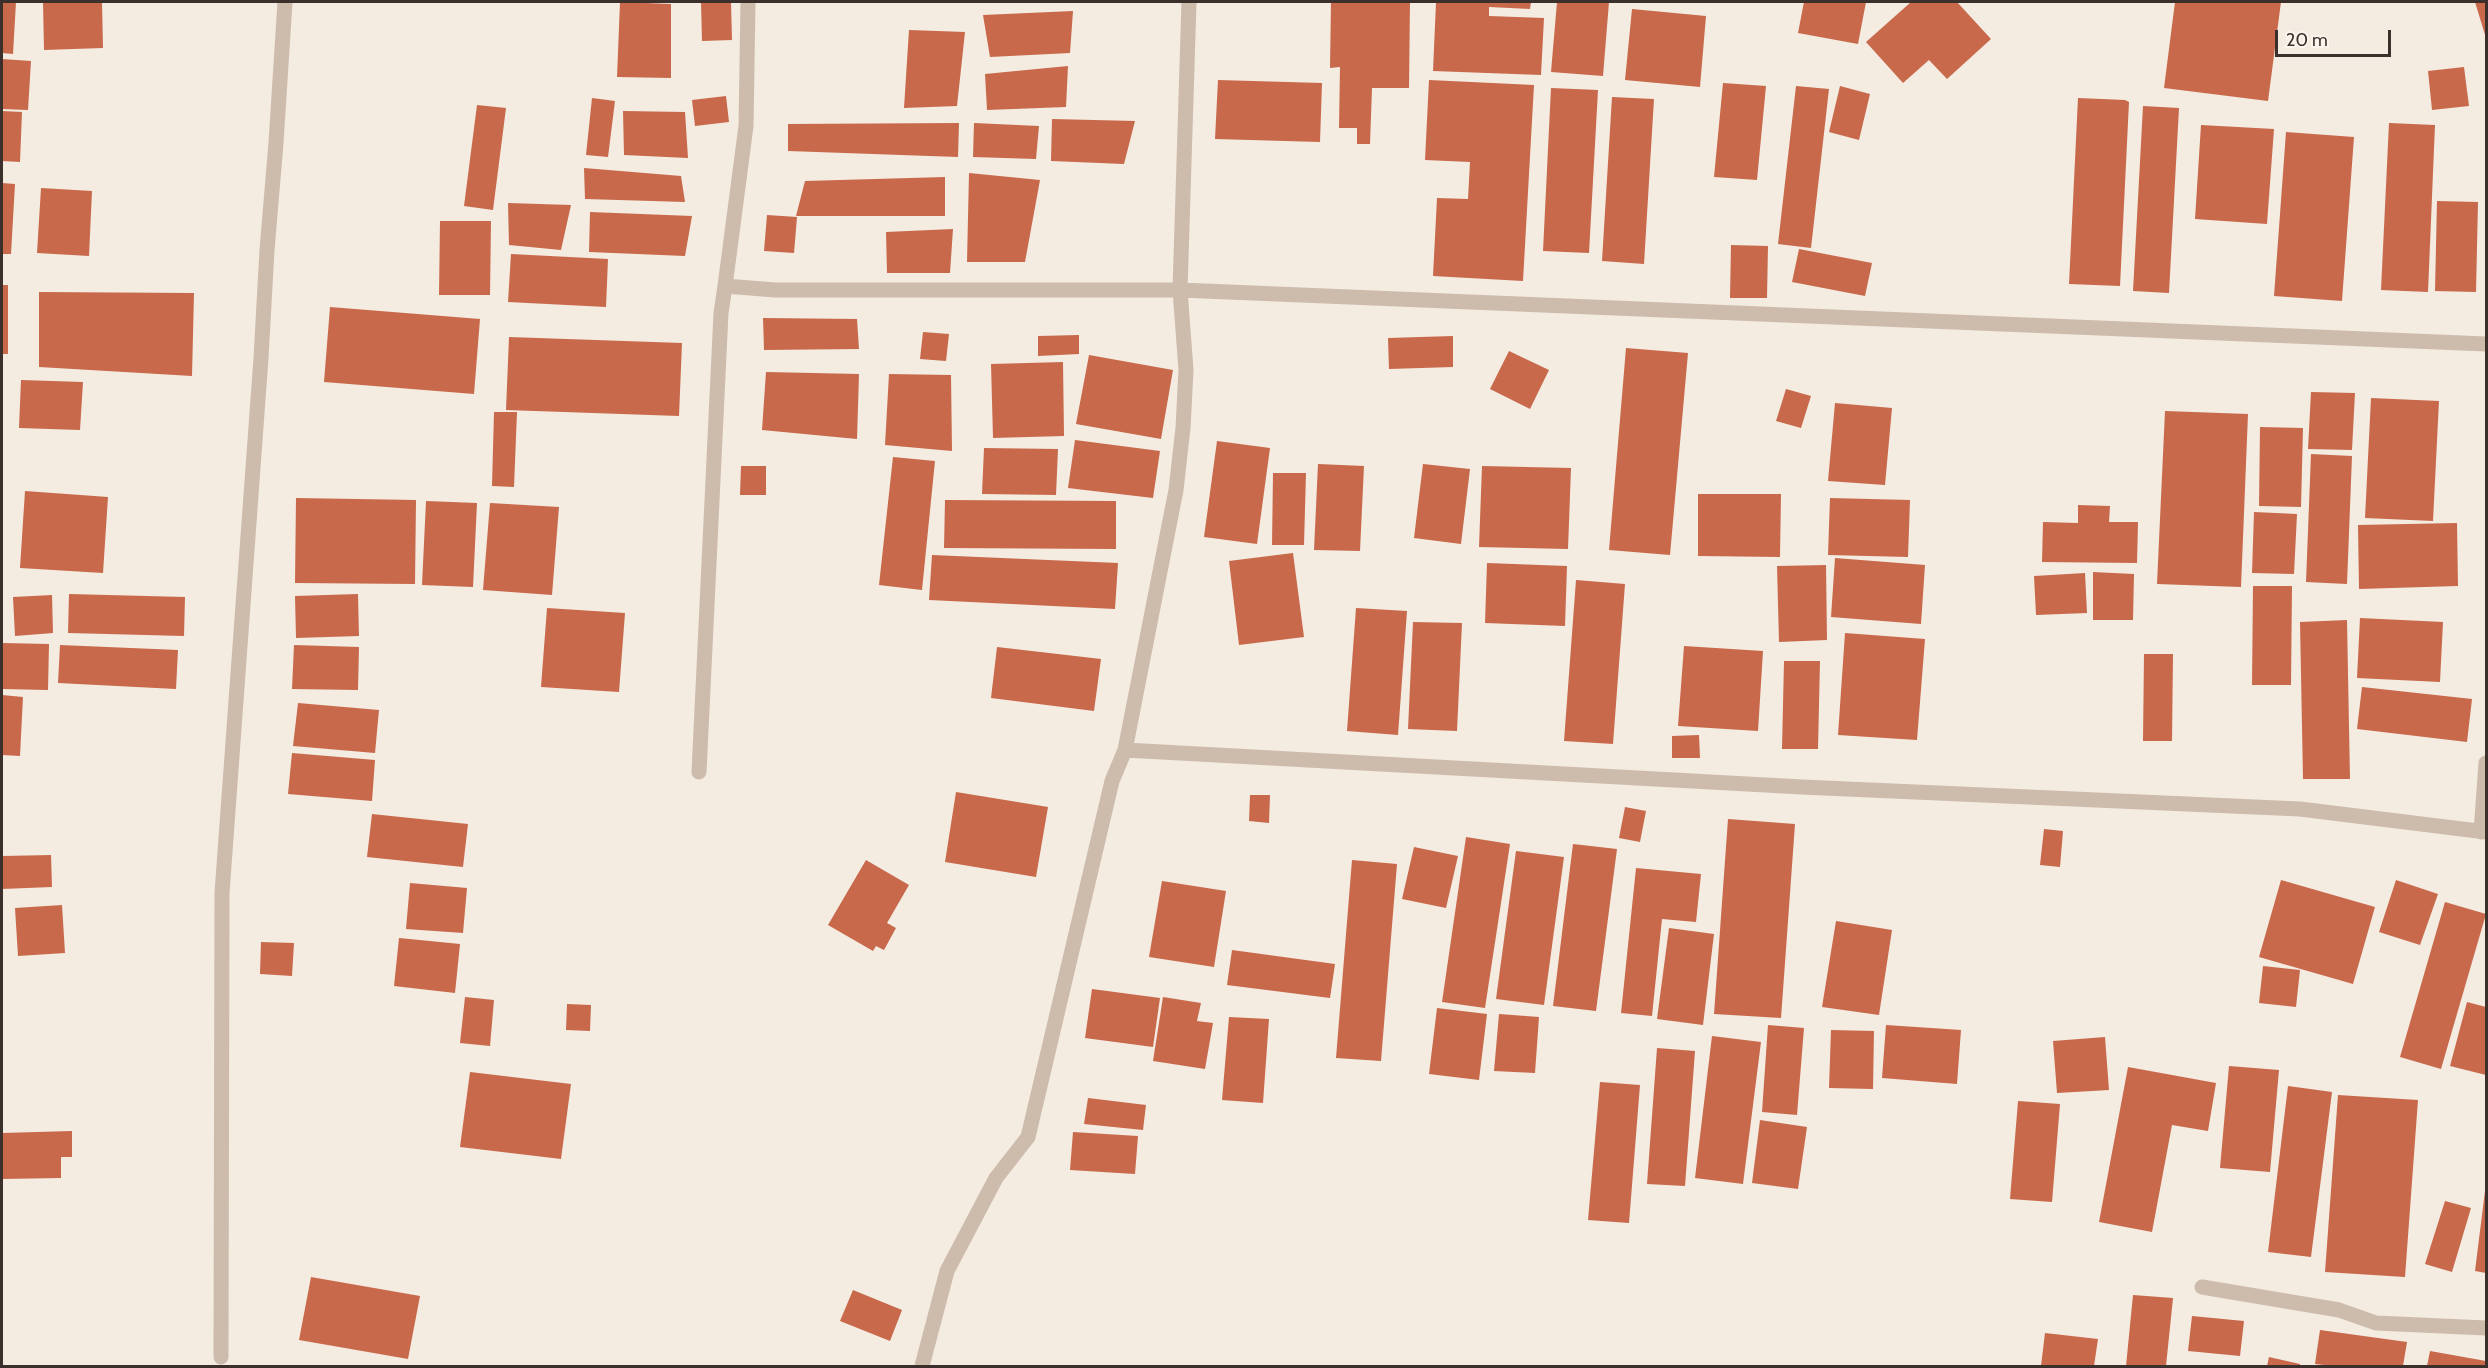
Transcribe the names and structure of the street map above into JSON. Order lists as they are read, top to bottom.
{
  "scale_bar": "20 m"
}
